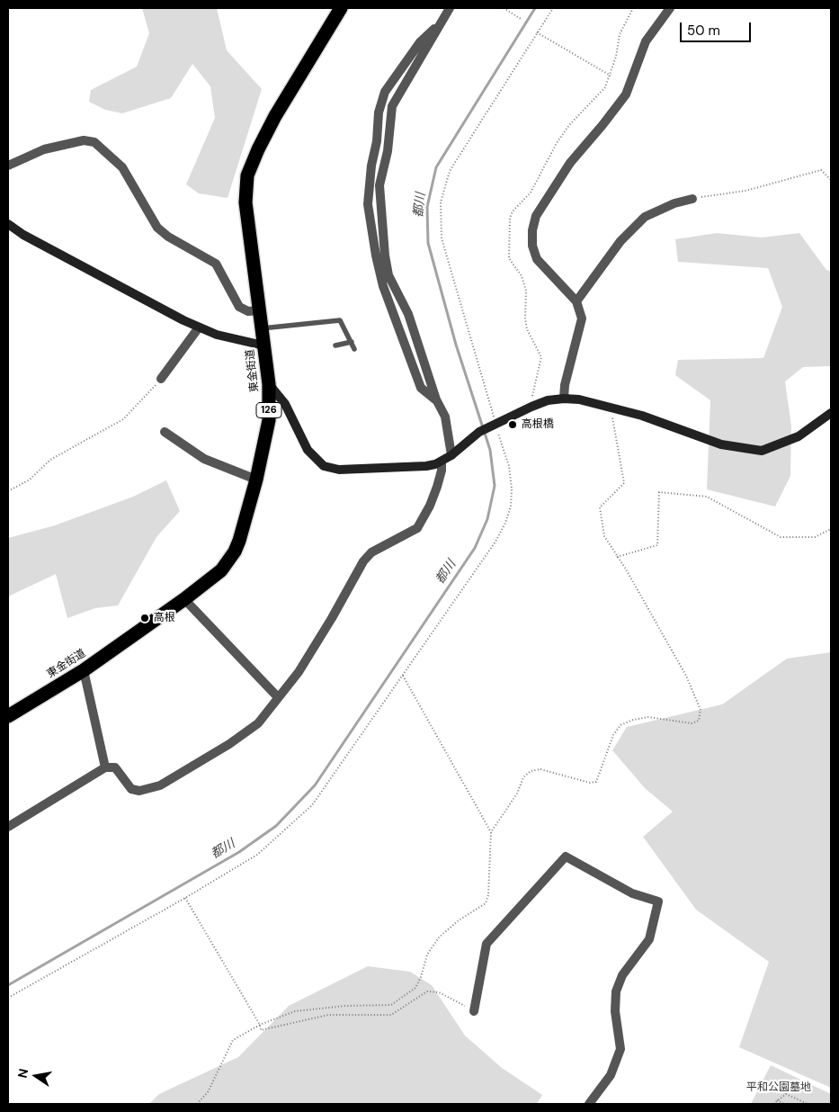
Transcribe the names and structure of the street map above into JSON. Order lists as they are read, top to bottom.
{
  "streets": {
    "highway": ["東金街道", "126"]
  },
  "water": ["都川"],
  "parks": ["平和公園墓地"],
  "places": ["高根橋", "高根"],
  "scale_bar": "50 m",
  "north": "left"
}
